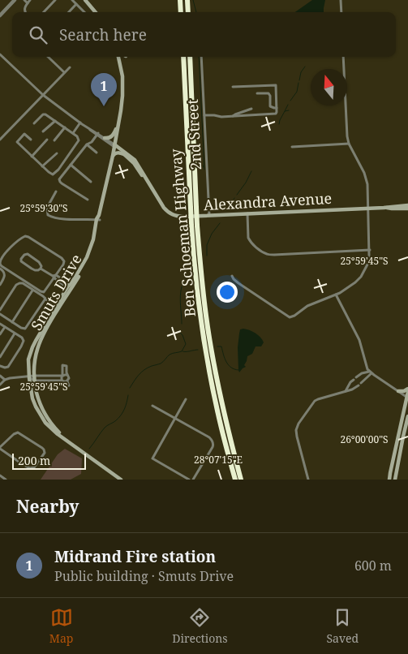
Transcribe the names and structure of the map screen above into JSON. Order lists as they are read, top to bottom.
{
  "streets": {
    "highway": ["Ben Schoeman Highway"],
    "main road": ["Alexandra Avenue", "Smuts Drive"],
    "street": ["2nd Street"]
  },
  "crossings": [
    ["2nd Street", "Alexandra Avenue"],
    ["Alexandra Avenue", "Smuts Drive"]
  ],
  "scale_bar": "200 m",
  "north": "top",
  "page": {
    "search": "Search here",
    "pins": "1",
    "scale": "200 m",
    "heading": "Nearby",
    "list": [
      {
        "mark": "1",
        "name": "Midrand Fire station",
        "note": "Public building · Smuts Drive",
        "value": "600 m"
      }
    ],
    "nav": ["Map", "Directions", "Saved"]
  },
  "coordinates": [
    "25°59'30\"S",
    "25°59'45\"S",
    "26°00'00\"S",
    "28°07'15\"E"
  ]
}
